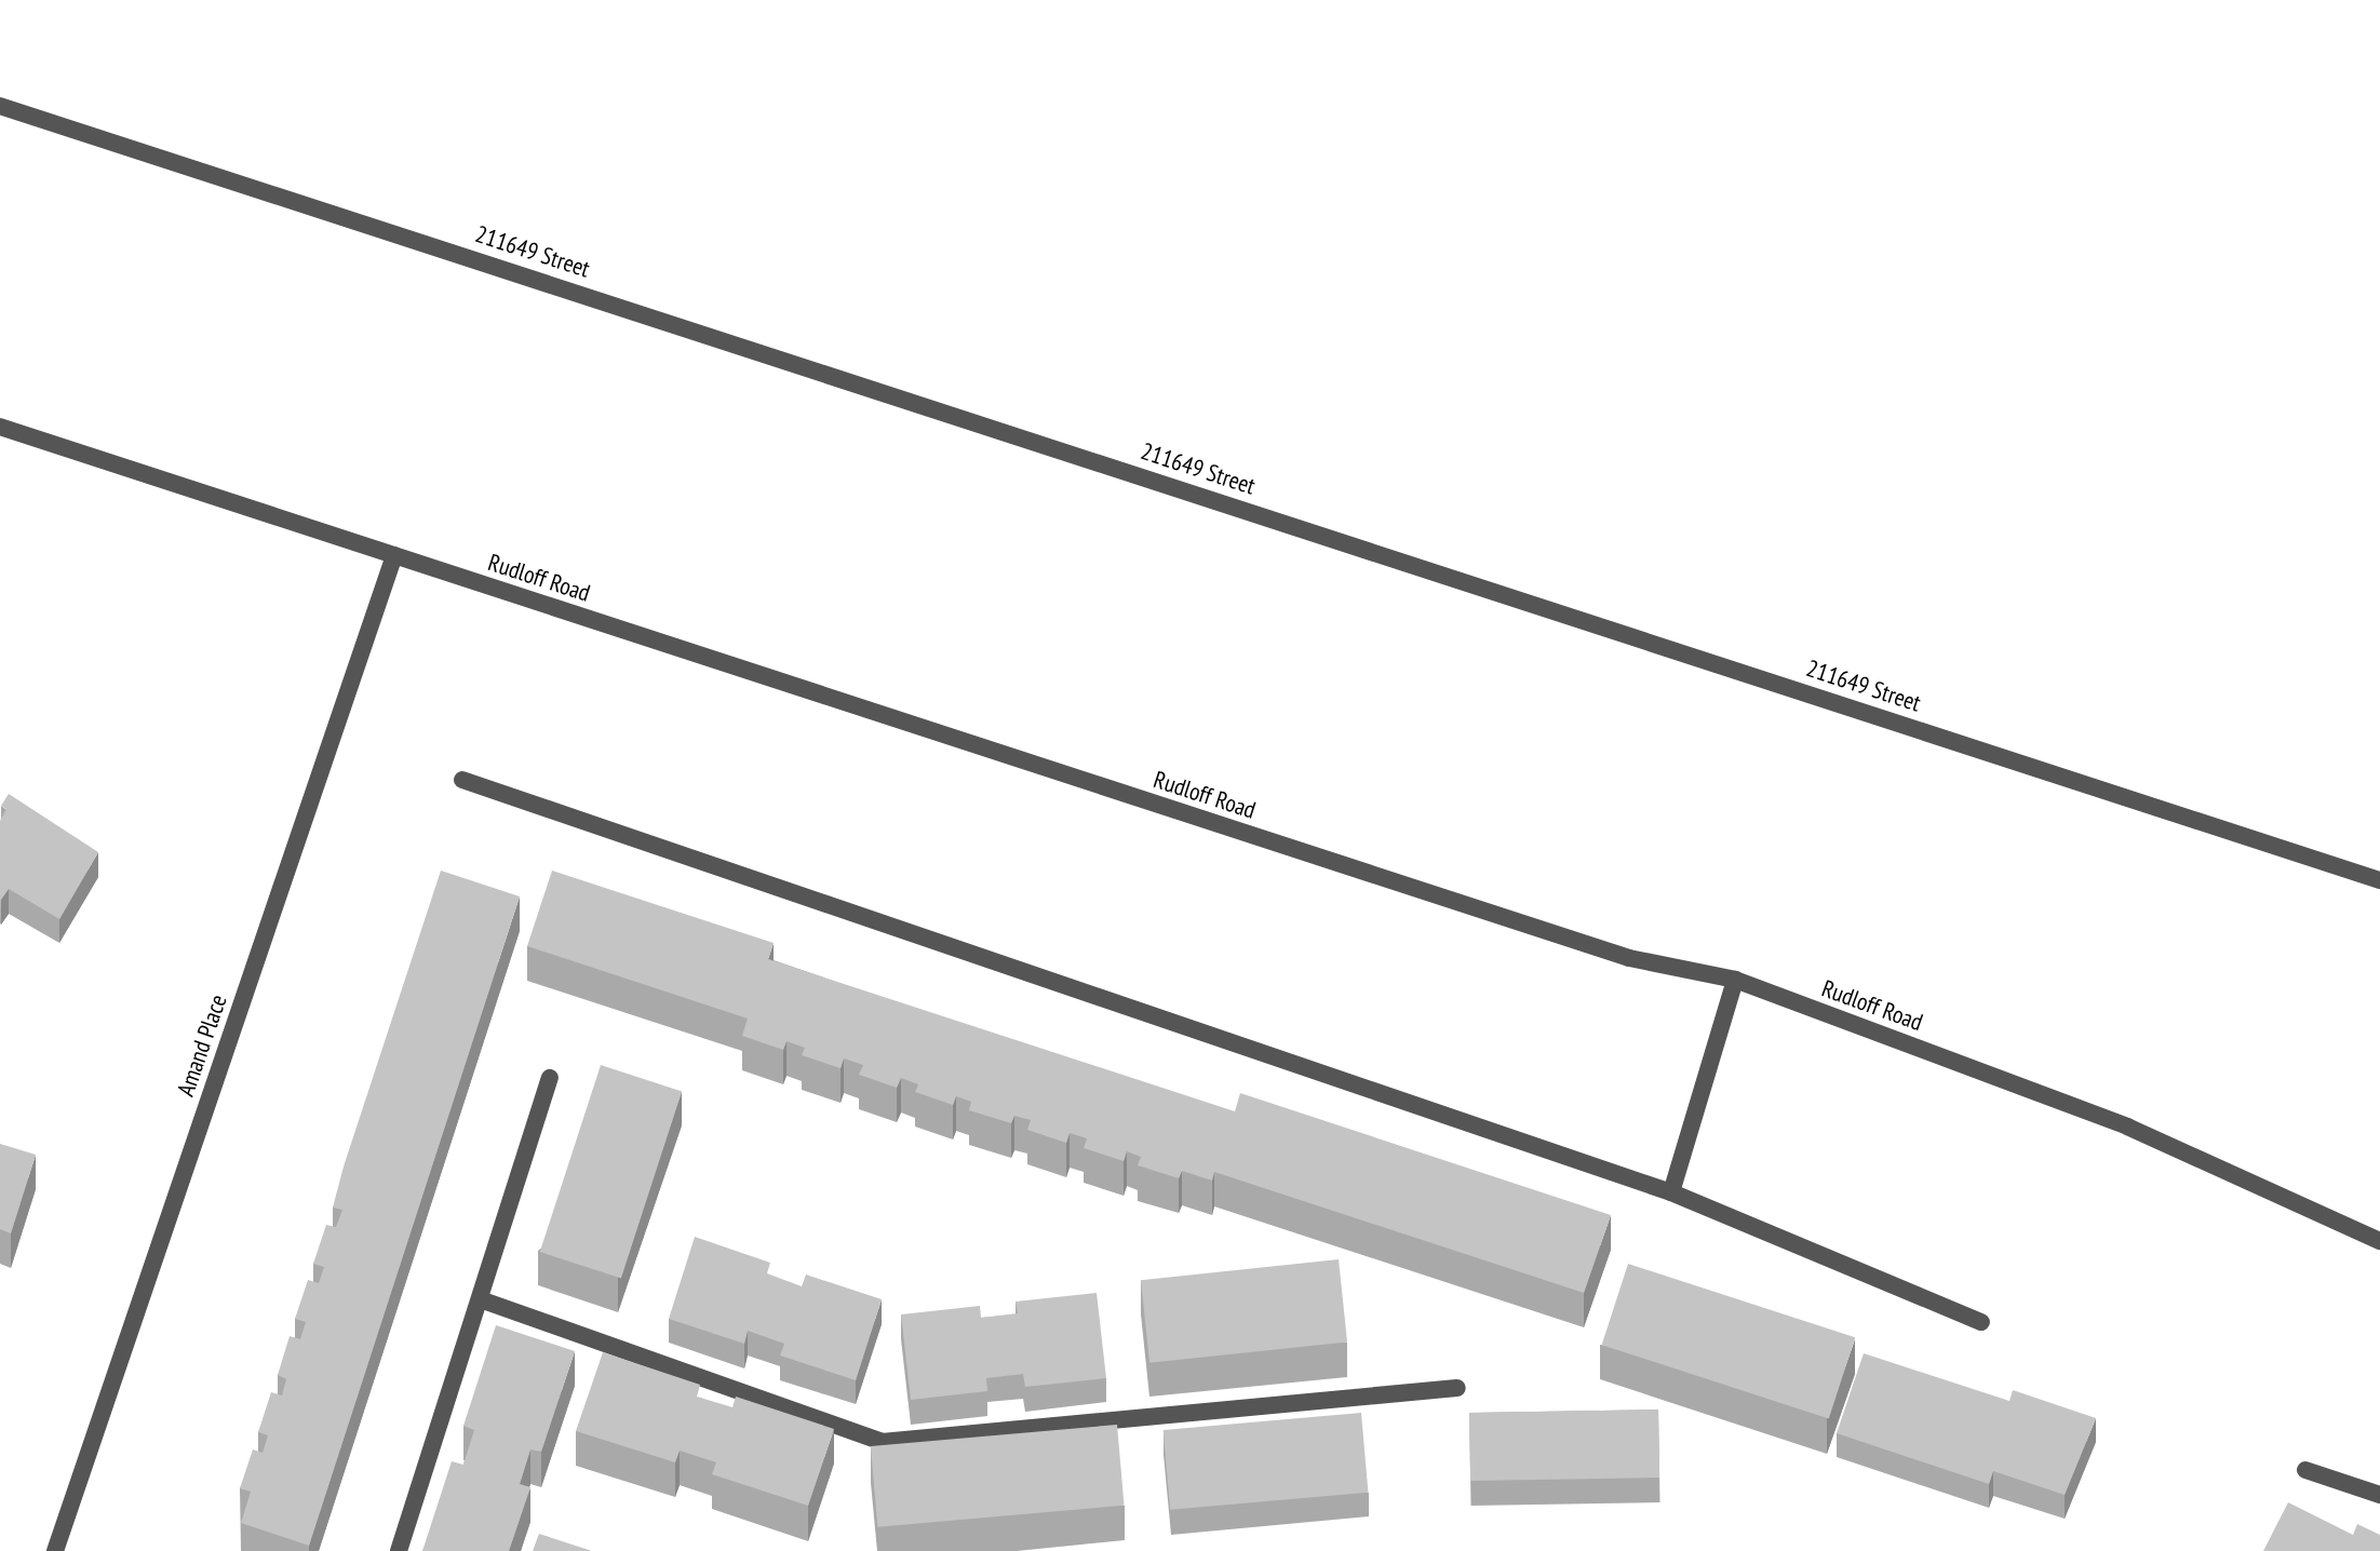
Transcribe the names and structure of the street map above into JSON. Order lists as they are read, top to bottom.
{
  "streets": {
    "street": ["211649 Street", "Rudloff Road", "Amand Place"]
  },
  "crossings": [
    ["Rudloff Road", "Amand Place"]
  ]
}
